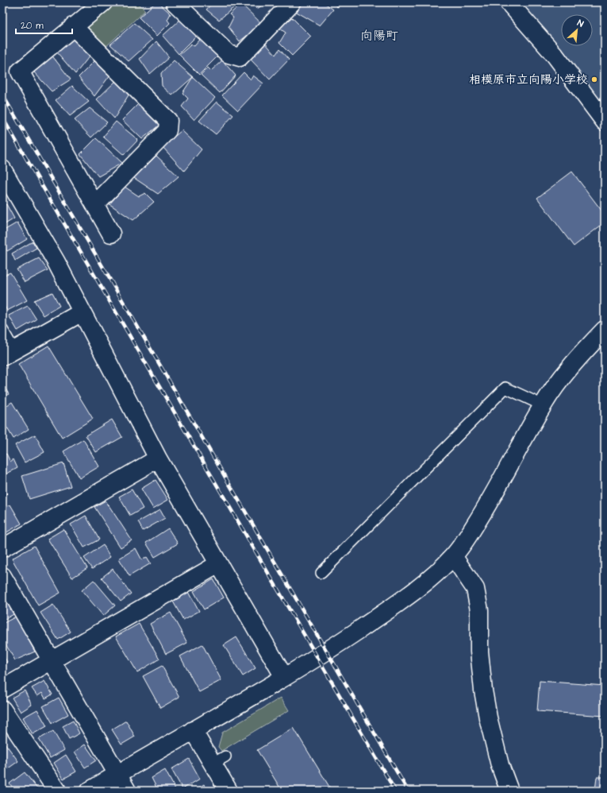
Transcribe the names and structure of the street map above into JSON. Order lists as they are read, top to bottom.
{
  "districts": ["向陽町"],
  "places": ["相模原市立向陽小学校"],
  "scale_bar": "20 m",
  "north": "top right"
}
